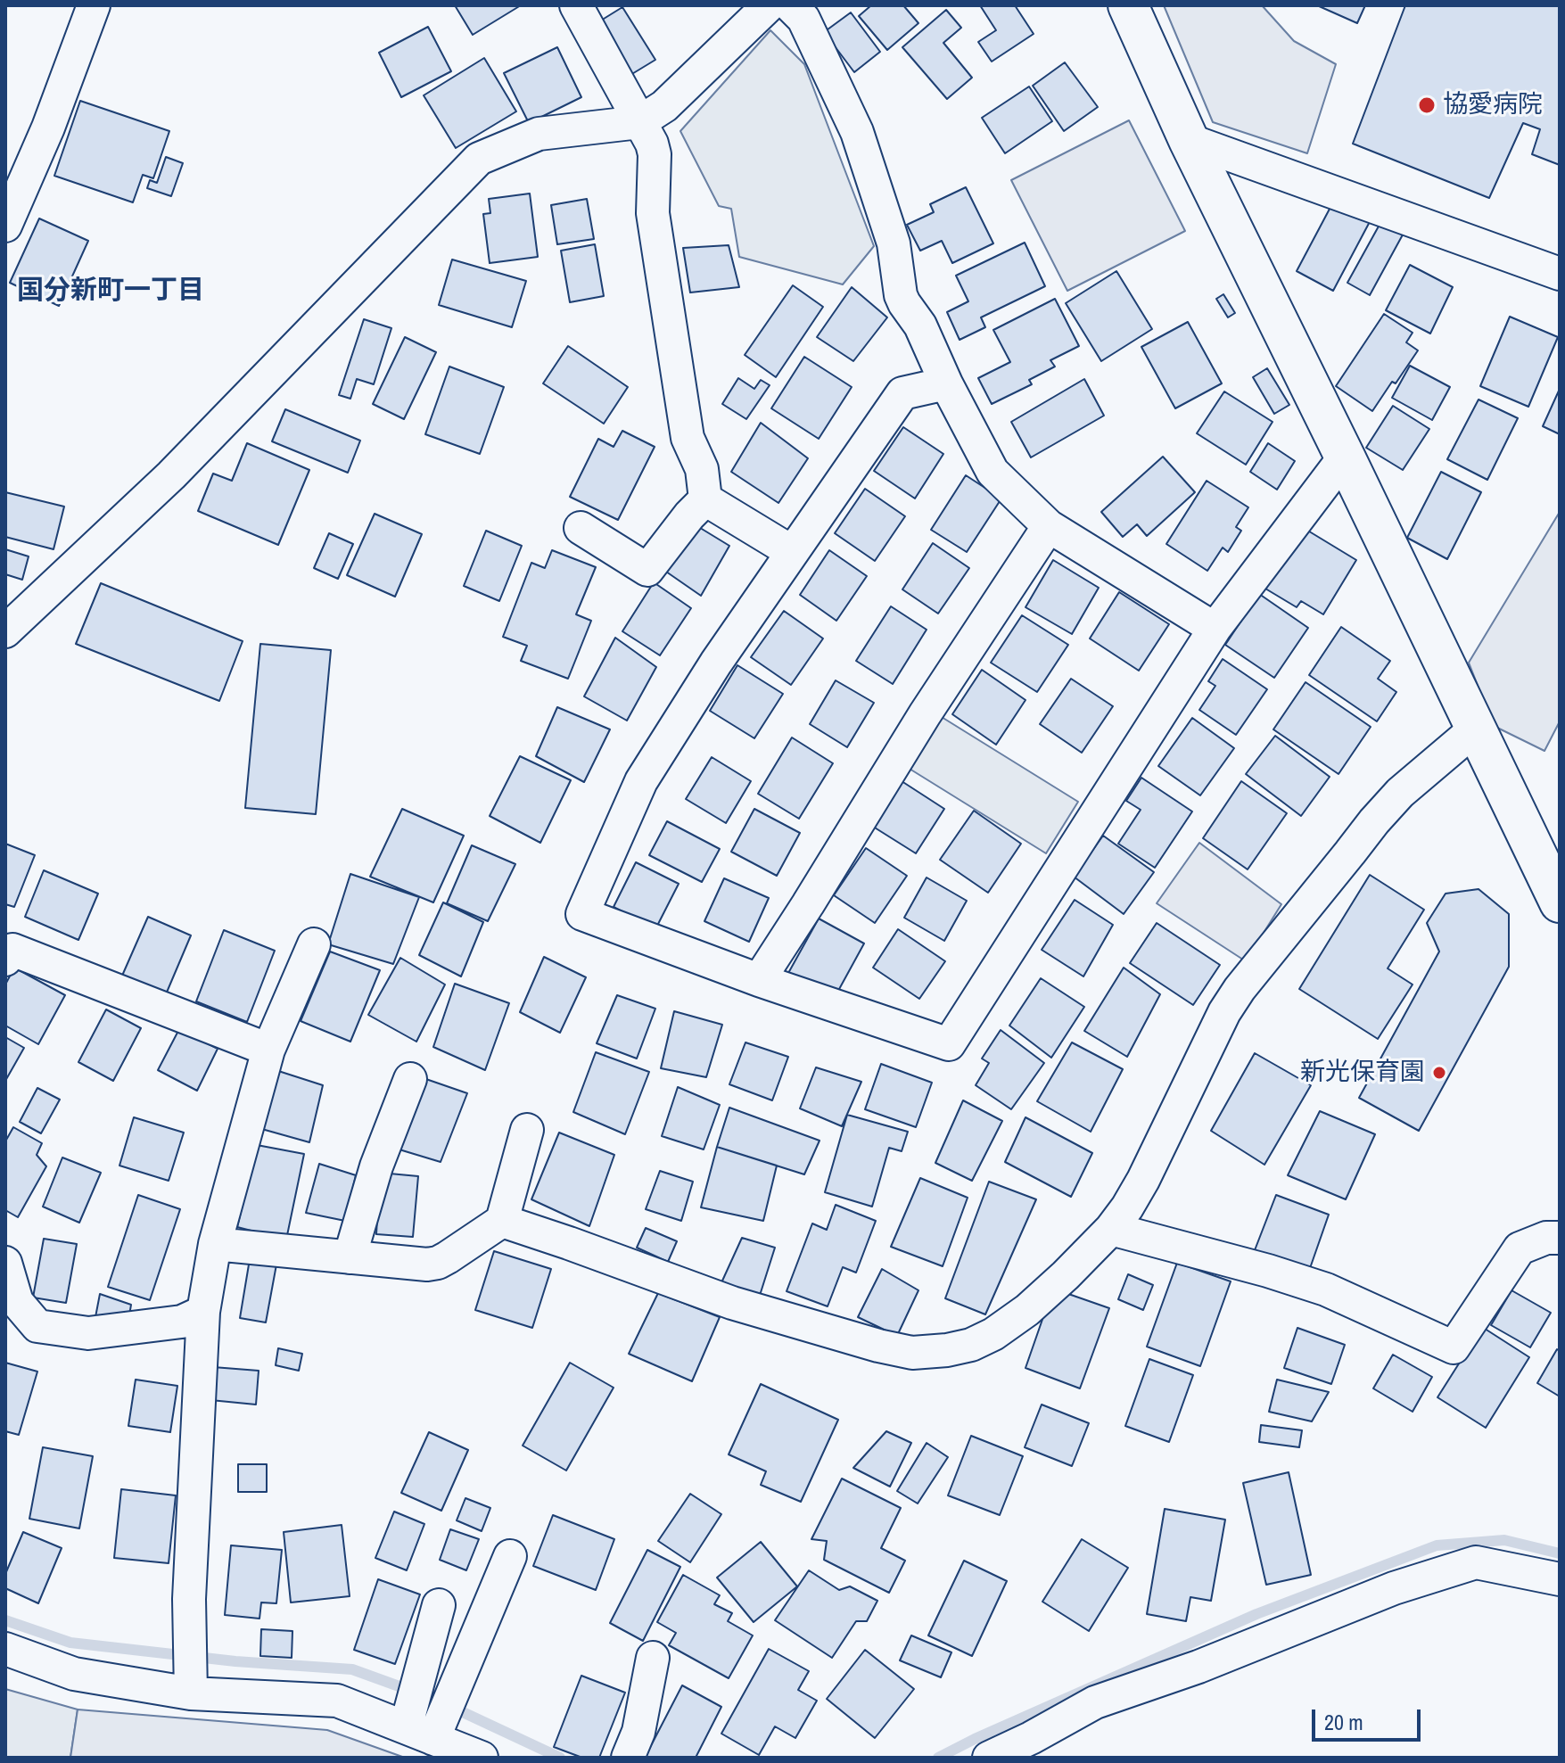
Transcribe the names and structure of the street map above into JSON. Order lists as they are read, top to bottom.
{
  "districts": ["国分新町一丁目"],
  "places": ["協愛病院", "新光保育園"],
  "scale_bar": "20 m"
}
